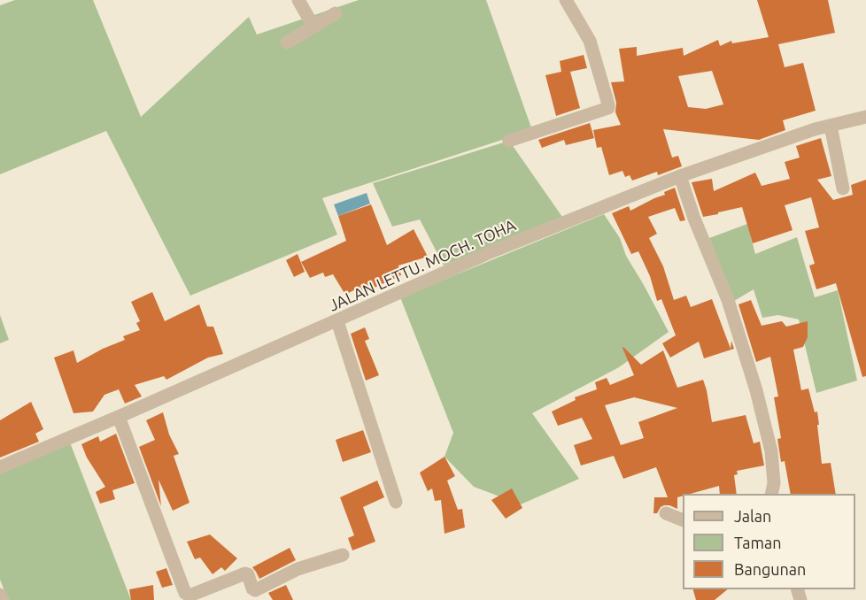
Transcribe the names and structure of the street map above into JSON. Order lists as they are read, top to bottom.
{
  "streets": {
    "street": ["JALAN LETTU. MOCH. TOHA"]
  },
  "legend": ["Jalan", "Taman", "Bangunan"]
}
